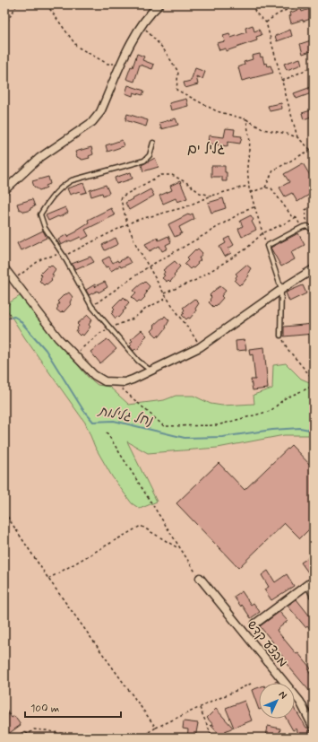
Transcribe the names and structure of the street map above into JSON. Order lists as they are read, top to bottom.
{
  "streets": {
    "street": ["מבצע קדש"]
  },
  "districts": ["גליל ים"],
  "water": ["נחל גלילות"],
  "scale_bar": "100 m",
  "north": "top right"
}
